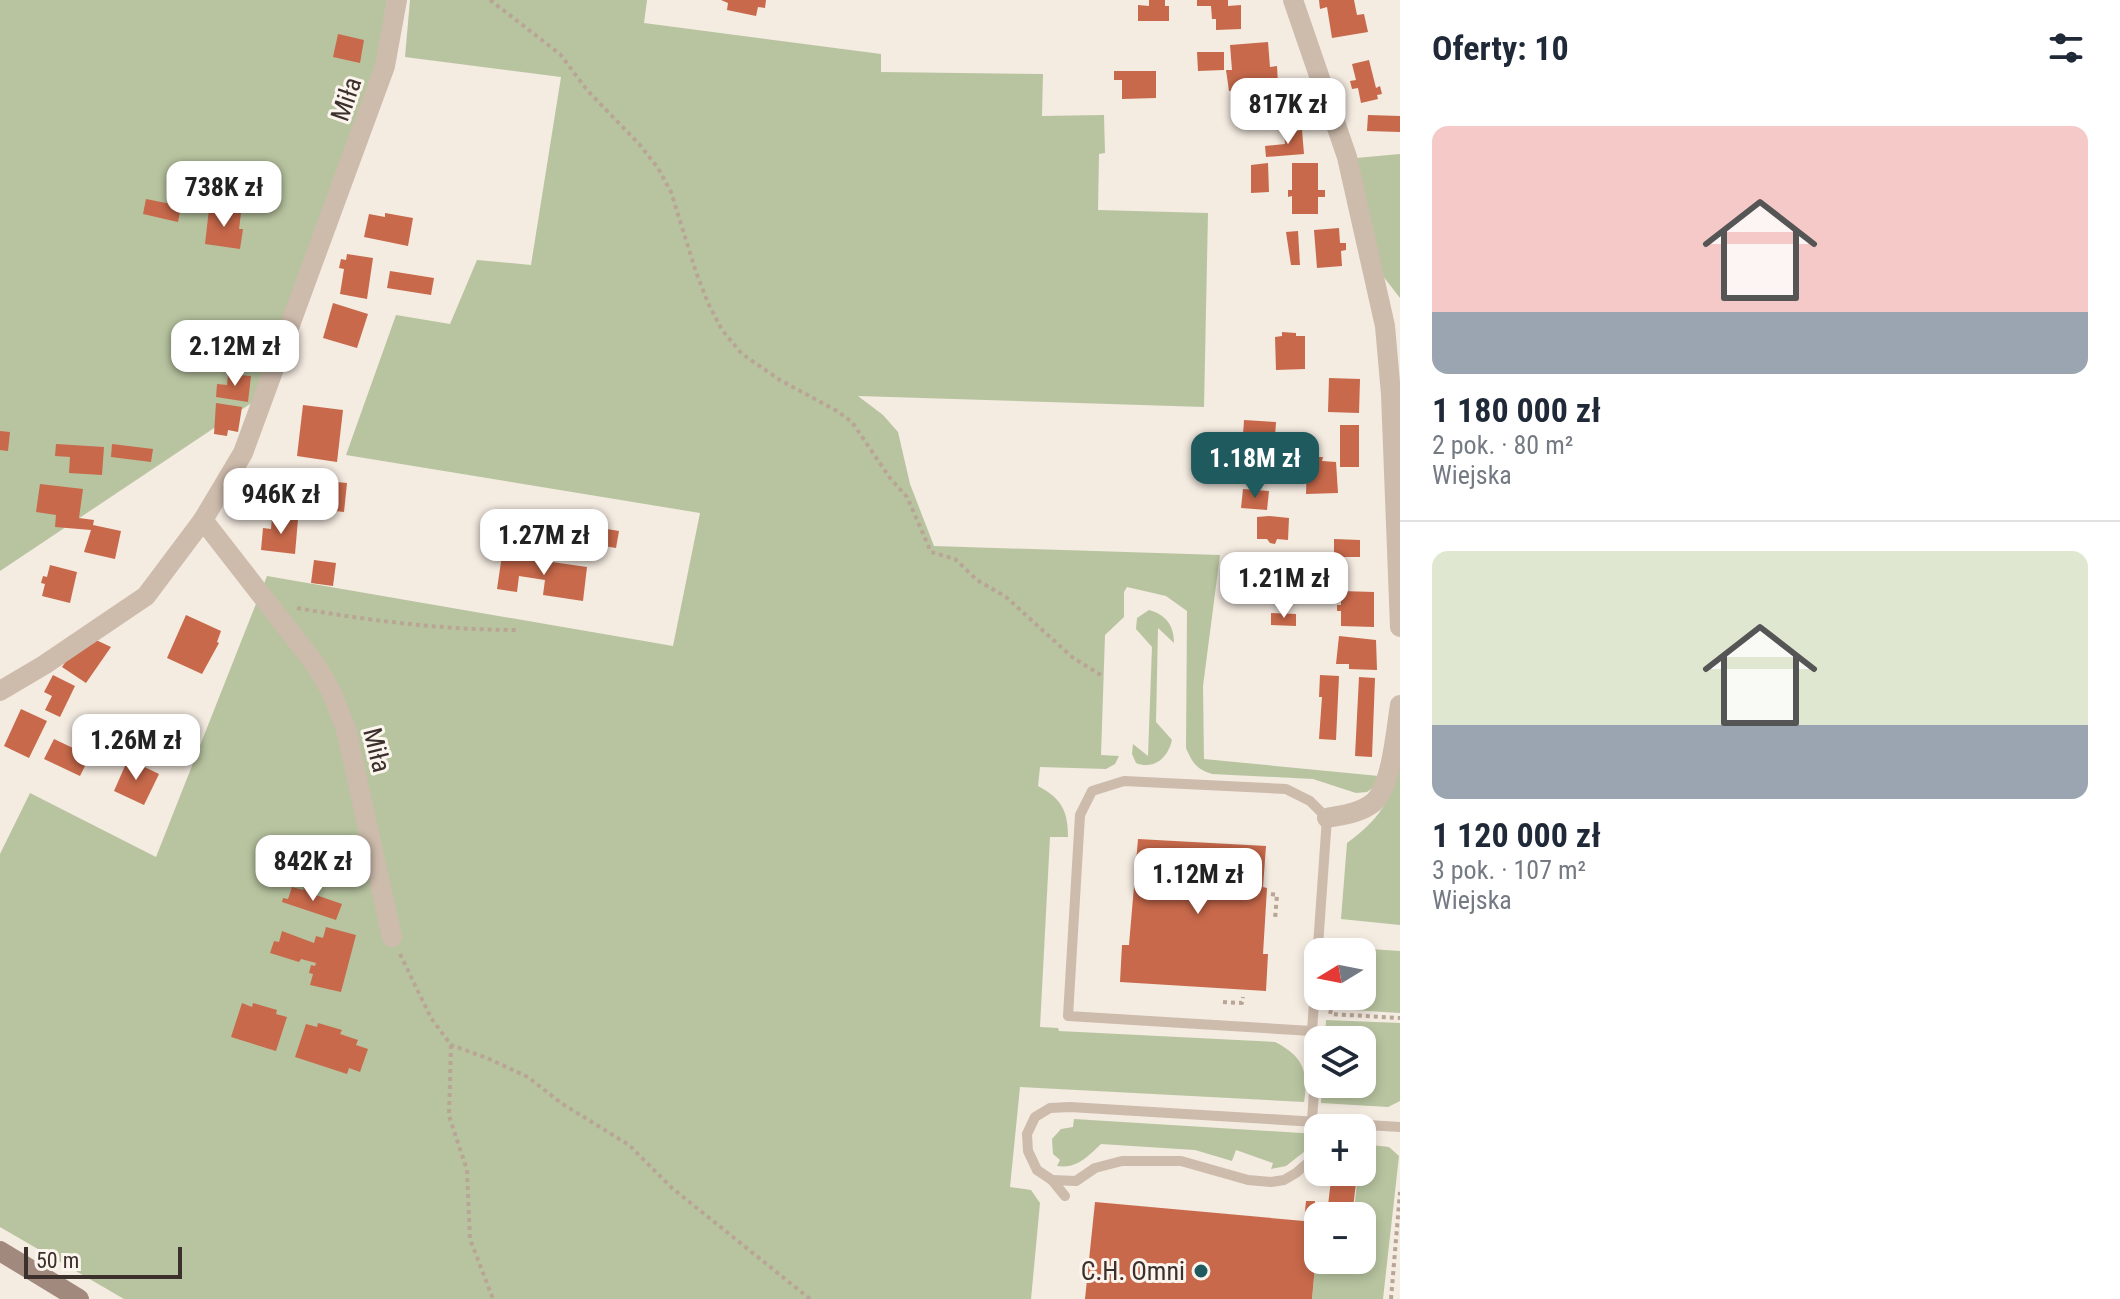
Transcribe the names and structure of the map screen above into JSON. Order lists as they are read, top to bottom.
{
  "streets": {
    "street": ["Miła"]
  },
  "places": ["C.H. Omni"],
  "scale_bar": "50 m",
  "north": "left",
  "page": {
    "heading": "Oferty: 10",
    "price": [
      "817K zł",
      "738K zł",
      "2.12M zł",
      "1.18M zł",
      "946K zł",
      "1.27M zł",
      "1.21M zł",
      "1.26M zł",
      "842K zł",
      "1.12M zł"
    ],
    "list": [
      {
        "name": "1 180 000 zł",
        "note": "2 pok. · 80 m² · Wiejska"
      },
      {
        "name": "1 120 000 zł",
        "note": "3 pok. · 107 m² · Wiejska"
      }
    ],
    "map_buttons": ["+", "−"],
    "scale": "50 m"
  }
}
